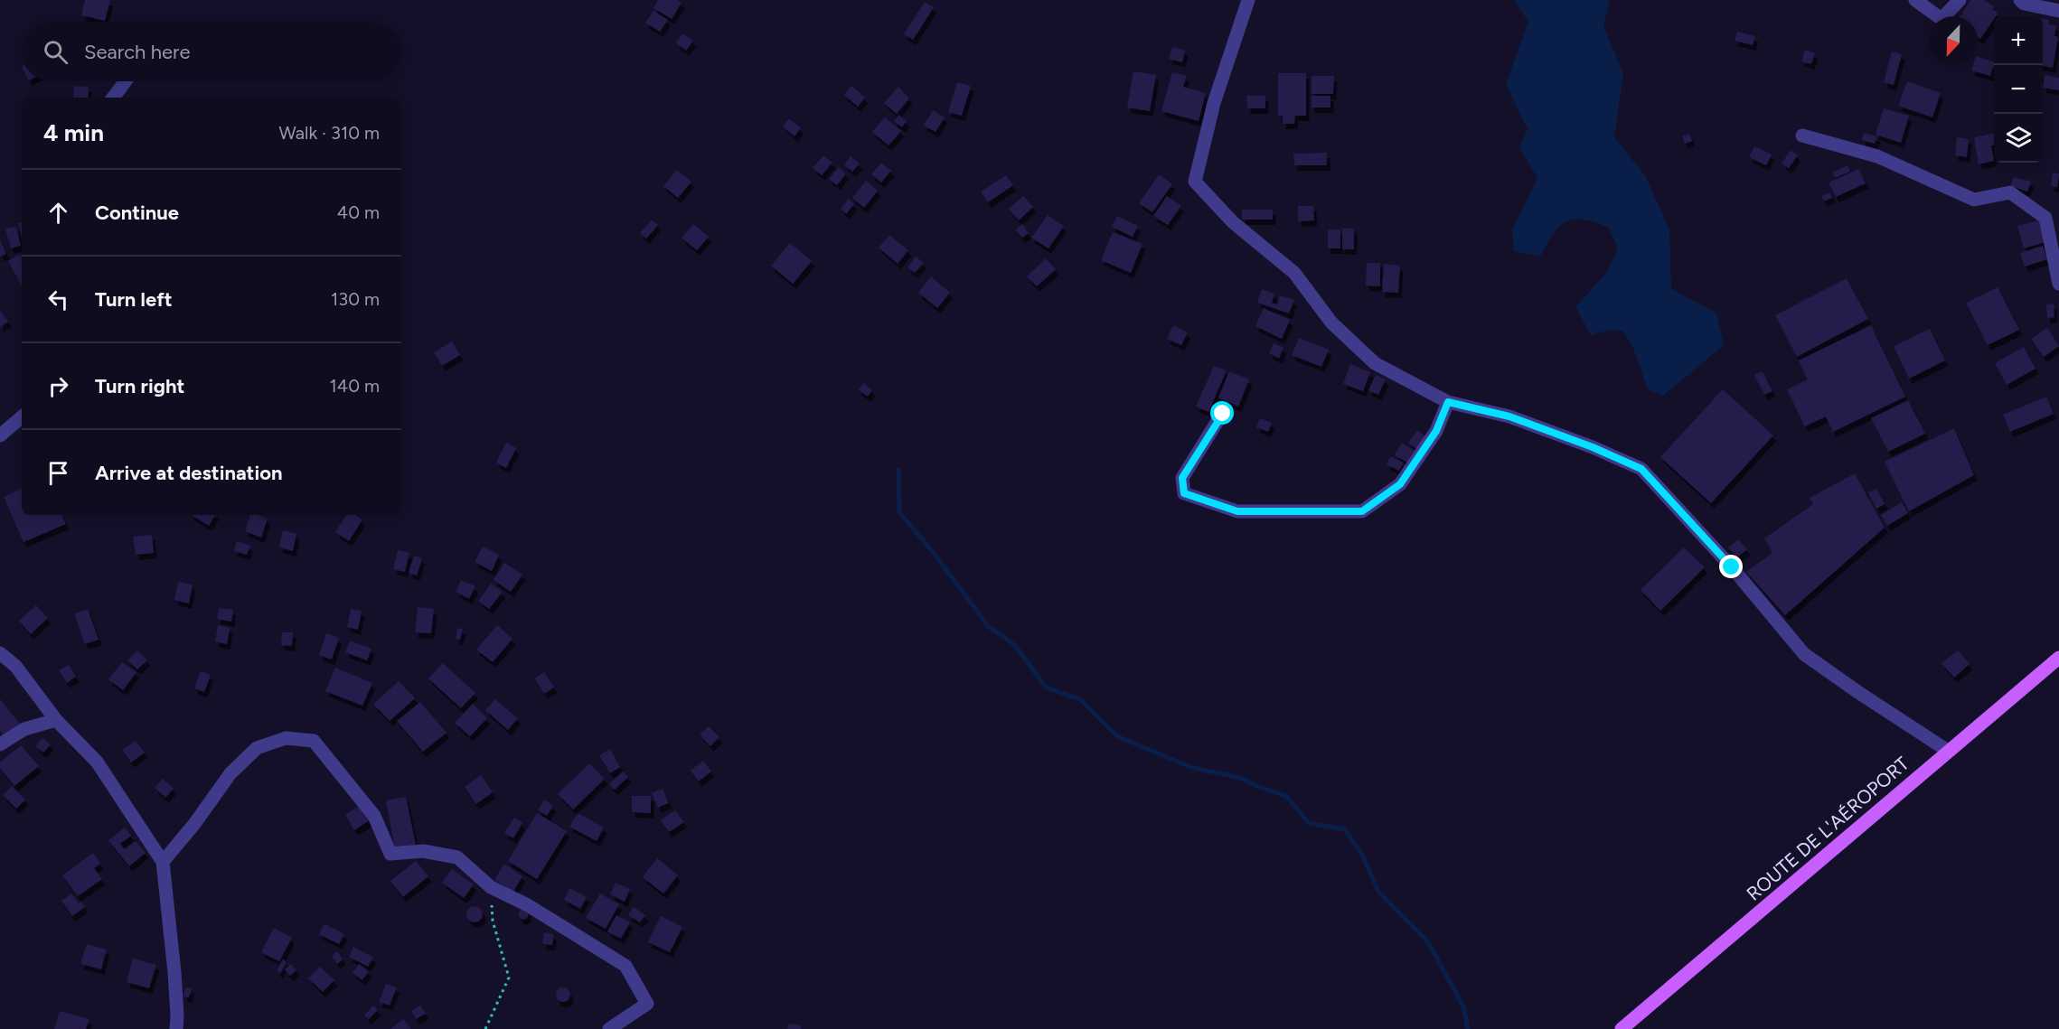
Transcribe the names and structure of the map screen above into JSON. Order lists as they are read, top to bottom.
{
  "streets": {
    "main road": ["ROUTE DE L'AÉROPORT"]
  },
  "north": "bottom",
  "page": {
    "map_buttons": ["+", "−"],
    "search": "Search here",
    "heading": ["4 min", "Walk · 310 m"],
    "list": [
      ["Continue", "40 m"],
      ["Turn left", "130 m"],
      ["Turn right", "140 m"],
      "Arrive at destination"
    ]
  }
}
